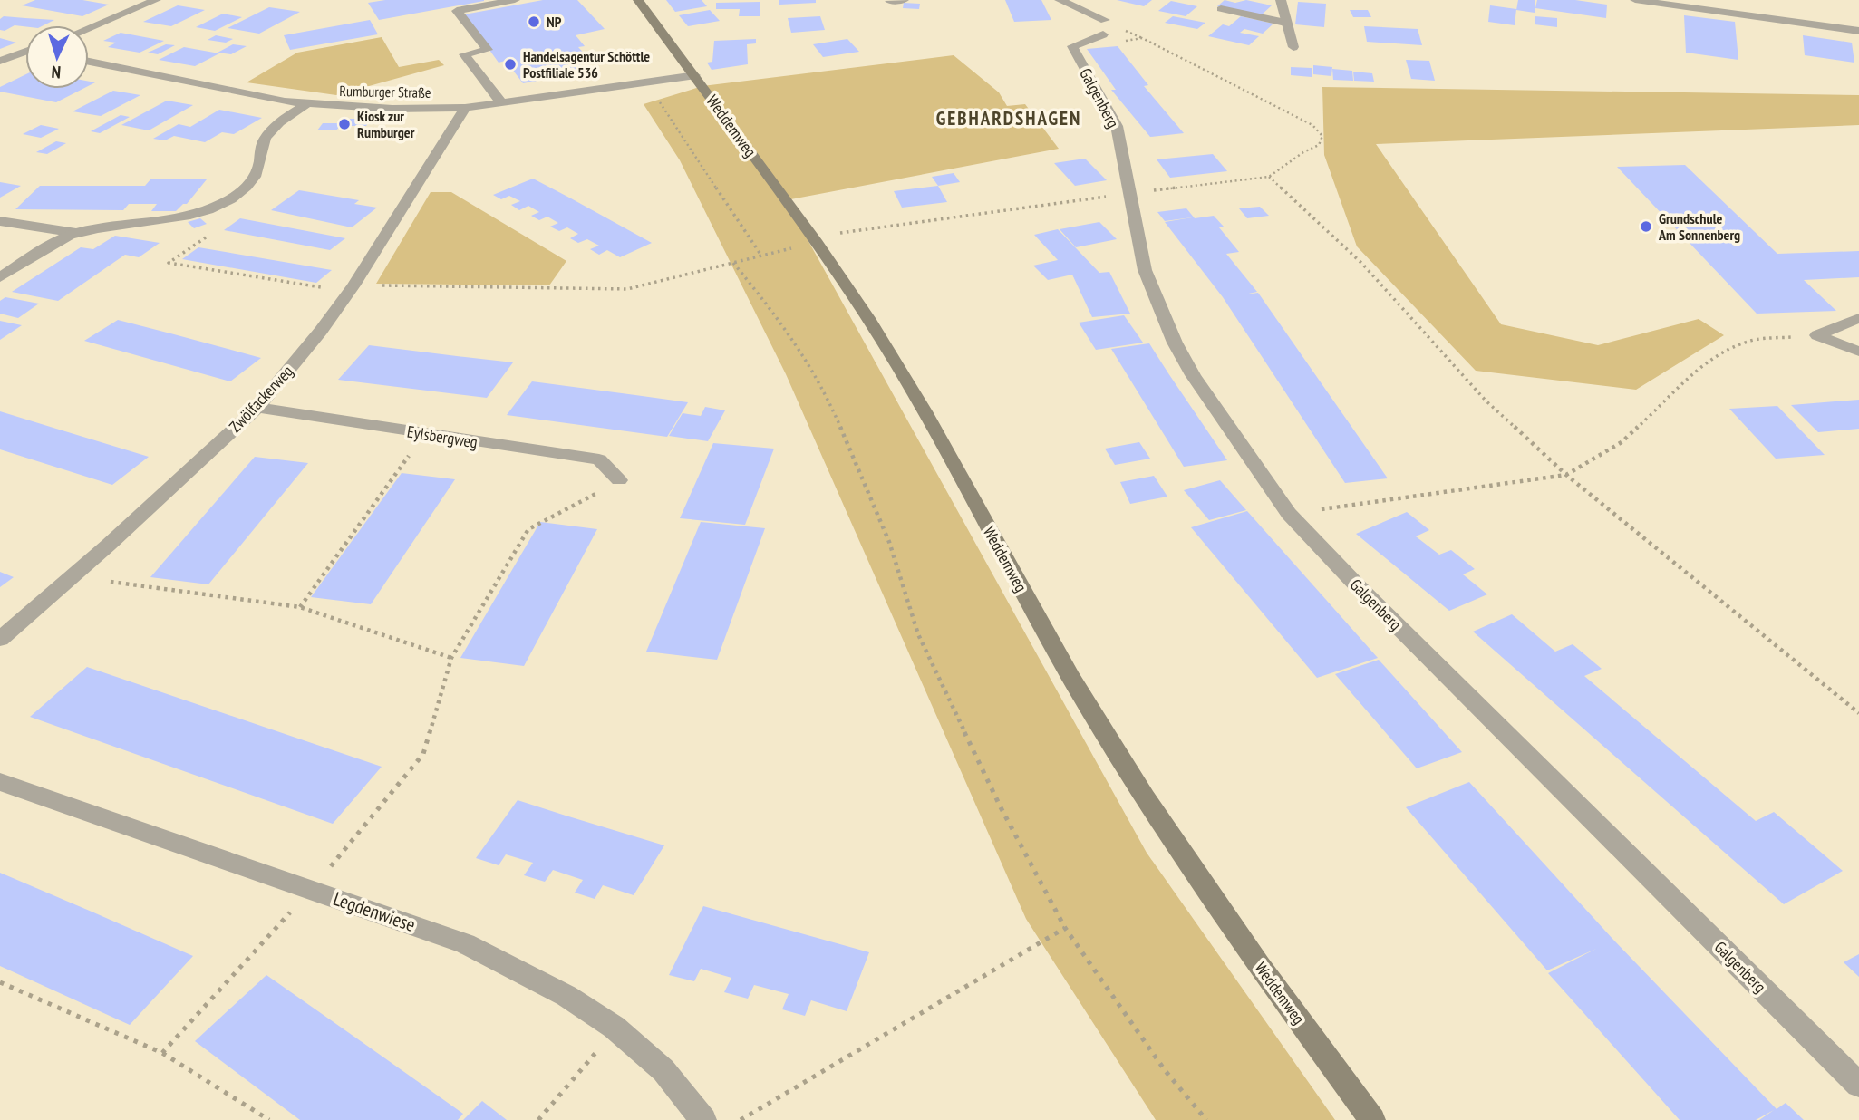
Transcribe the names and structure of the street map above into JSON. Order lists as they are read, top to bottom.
{
  "streets": {
    "main road": ["Weddemweg"],
    "street": [
      "Rumburger Straße",
      "Galgenberg",
      "Zwölfackerweg",
      "Eylsbergweg",
      "Legdenwiese"
    ]
  },
  "crossings": [
    ["Rumburger Straße", "Weddemweg"],
    ["Rumburger Straße", "Zwölfackerweg"],
    ["Zwölfackerweg", "Eylsbergweg"]
  ],
  "districts": ["GEBHARDSHAGEN"],
  "places": [
    "NP",
    "Handelsagentur Schöttle Postfiliale 536",
    "Kiosk zur Rumburger",
    "Grundschule Am Sonnenberg"
  ],
  "north": "bottom"
}
